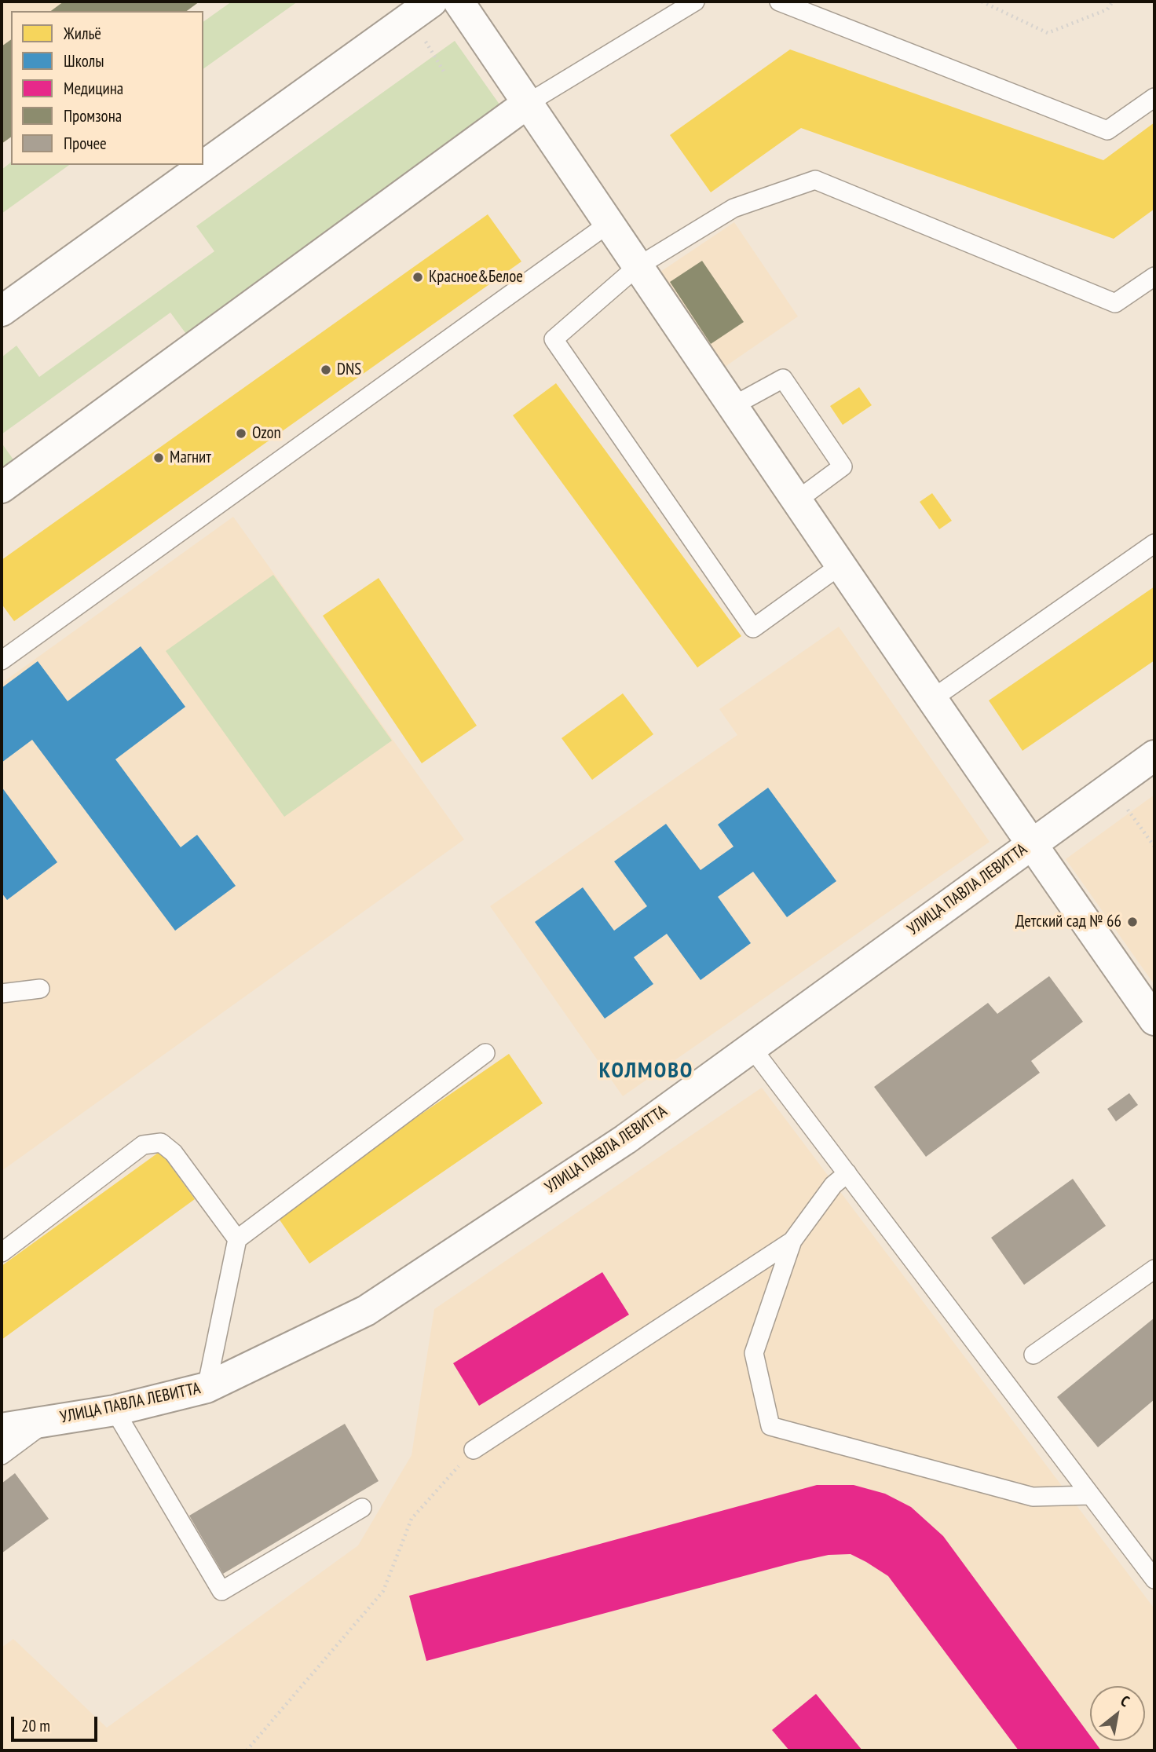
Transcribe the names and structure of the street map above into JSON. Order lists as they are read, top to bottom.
{
  "streets": {
    "street": ["УЛИЦА ПАВЛА ЛЕВИТТА"]
  },
  "districts": ["КОЛМОВО"],
  "places": [
    "Красное&Белое",
    "DNS",
    "Ozon",
    "Магнит",
    "Детский сад № 66"
  ],
  "legend": [
    "Жильё",
    "Школы",
    "Медицина",
    "Промзона",
    "Прочее"
  ],
  "scale_bar": "20 m",
  "north": "top right"
}
